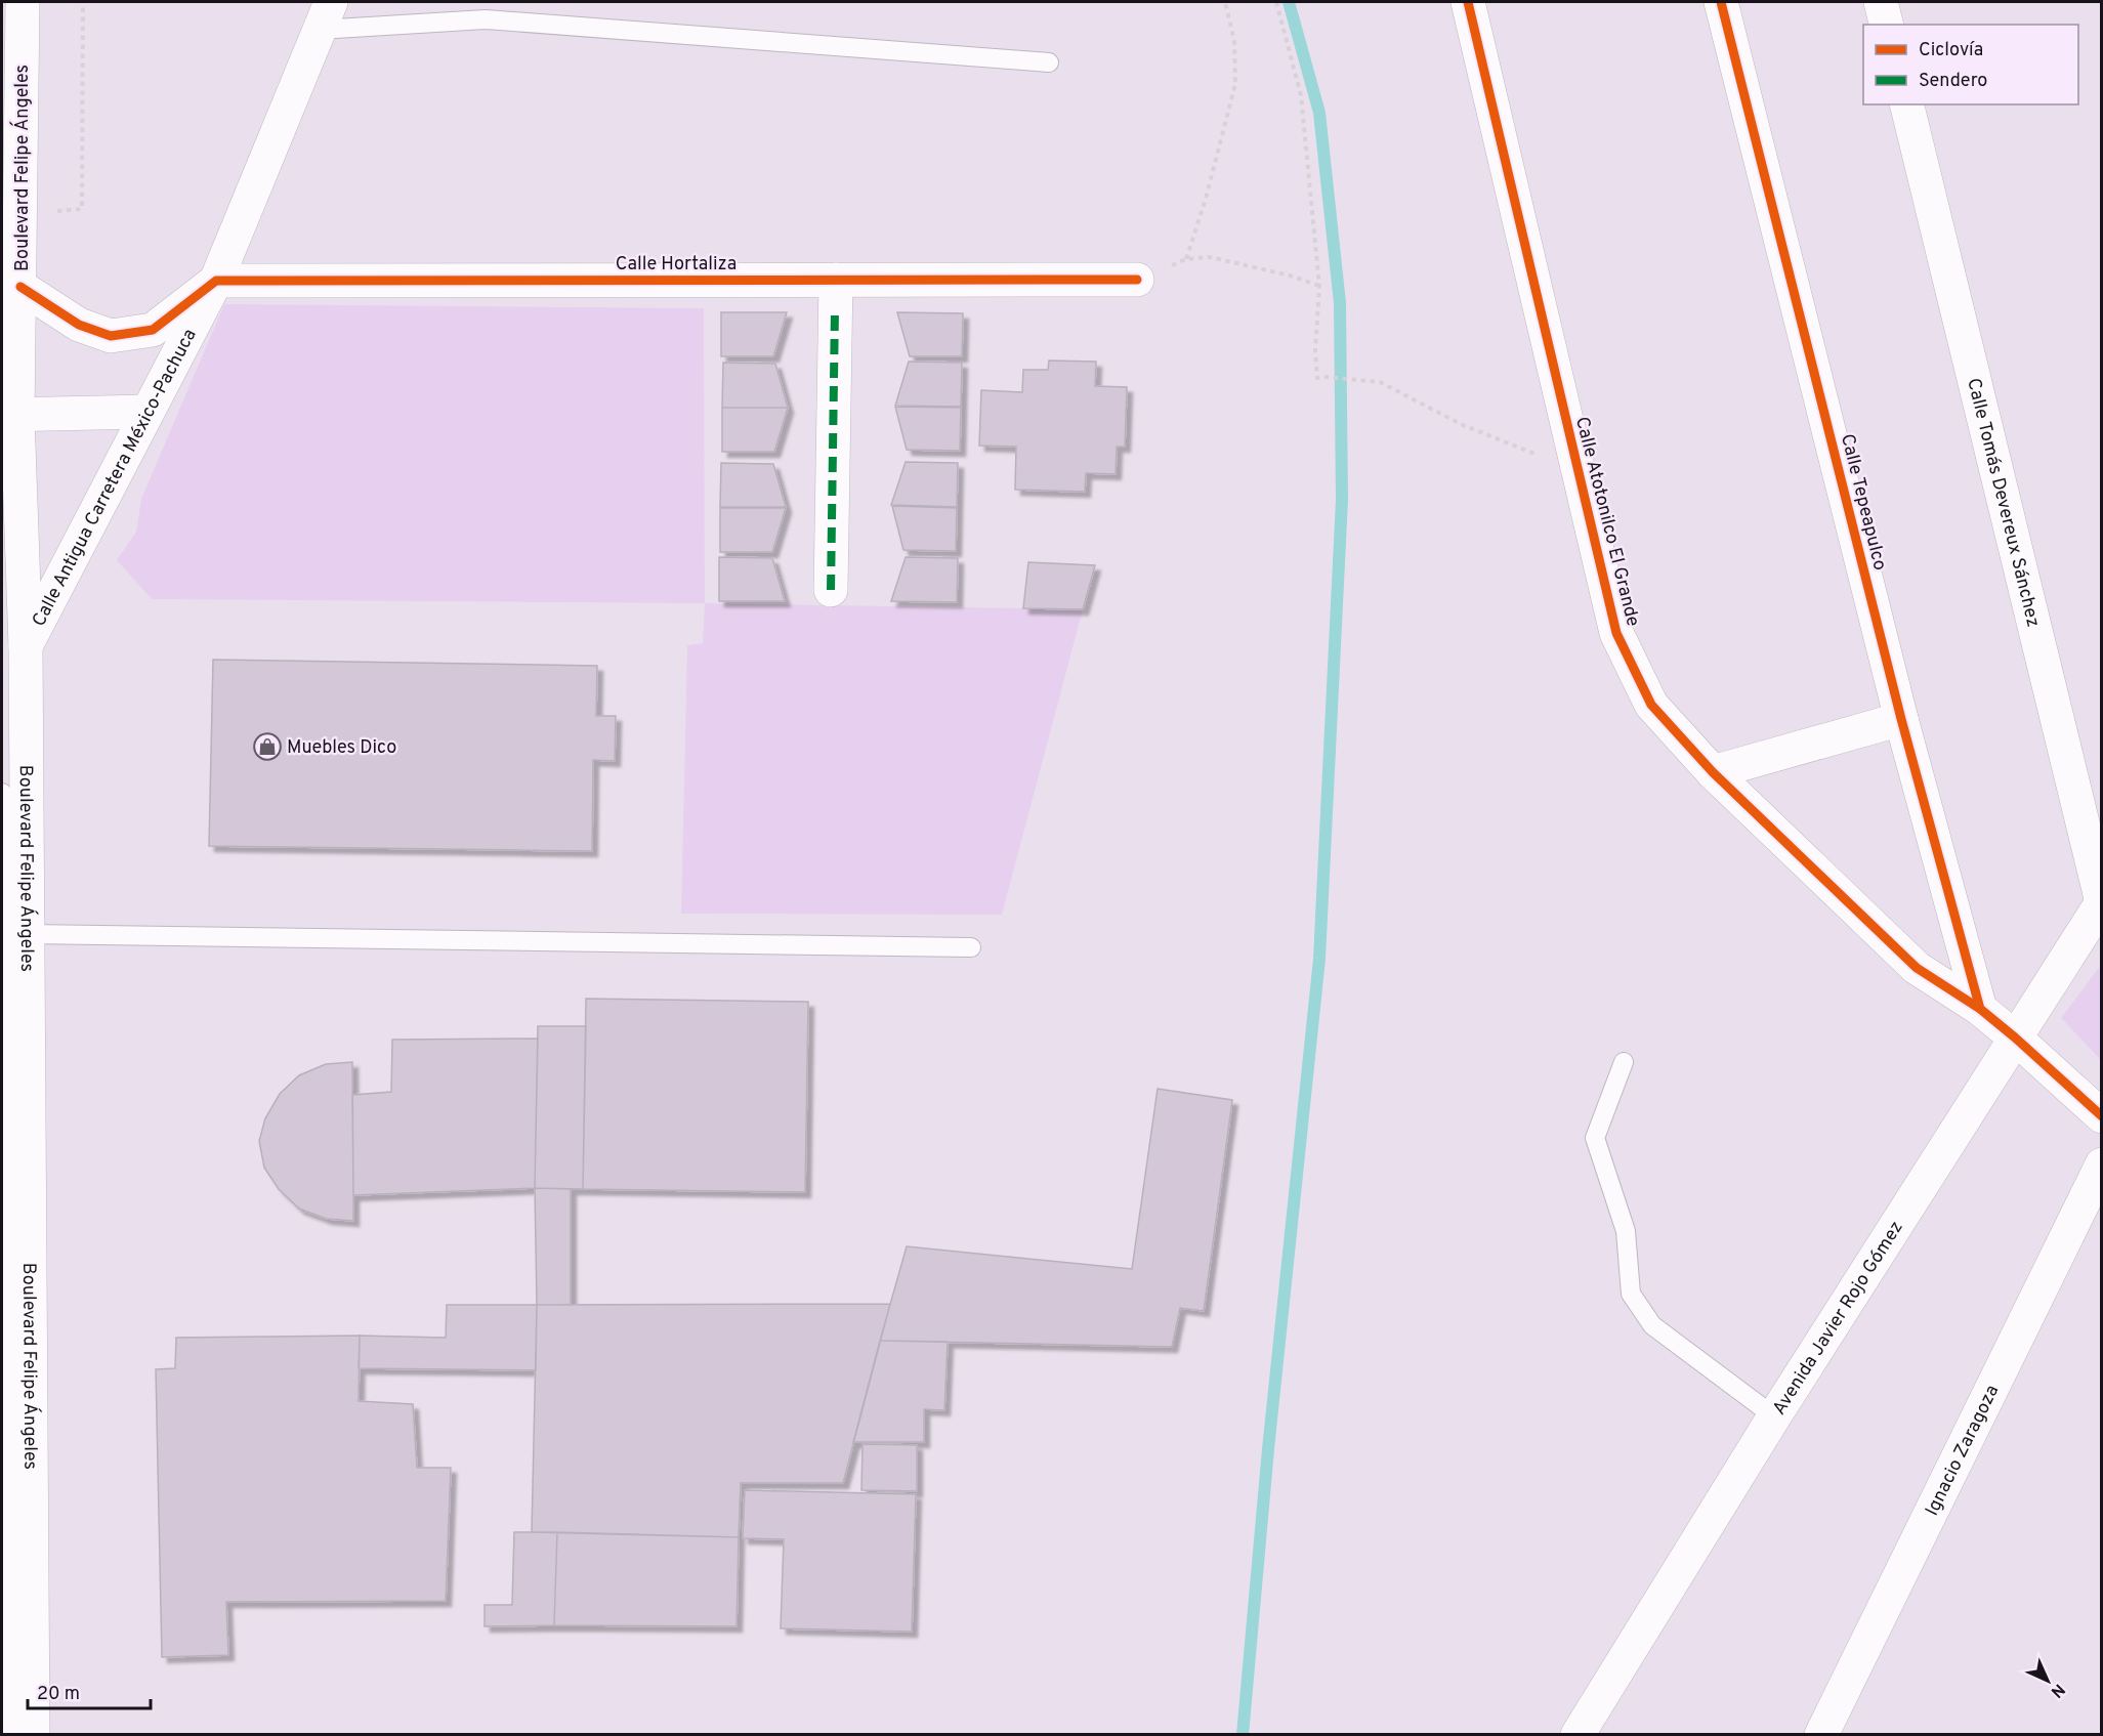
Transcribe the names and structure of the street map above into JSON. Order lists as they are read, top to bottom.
{
  "streets": {
    "street": [
      "Boulevard Felipe Ángeles",
      "Calle Hortaliza",
      "Calle Antigua Carretera México-Pachuca",
      "Calle Tepeapulco",
      "Calle Tomás Devereux Sánchez",
      "Calle Atotonilco El Grande",
      "Avenida Javier Rojo Gómez",
      "Ignacio Zaragoza"
    ]
  },
  "crossings": [
    ["Boulevard Felipe Ángeles", "Calle Antigua Carretera México-Pachuca"],
    ["Calle Hortaliza", "Calle Antigua Carretera México-Pachuca"],
    ["Calle Tepeapulco", "Calle Atotonilco El Grande"],
    ["Calle Tomás Devereux Sánchez", "Avenida Javier Rojo Gómez"],
    ["Calle Atotonilco El Grande", "Avenida Javier Rojo Gómez"]
  ],
  "places": {
    "shop": ["Muebles Dico"]
  },
  "legend": ["Ciclovía", "Sendero"],
  "scale_bar": "20 m",
  "north": "bottom right"
}
